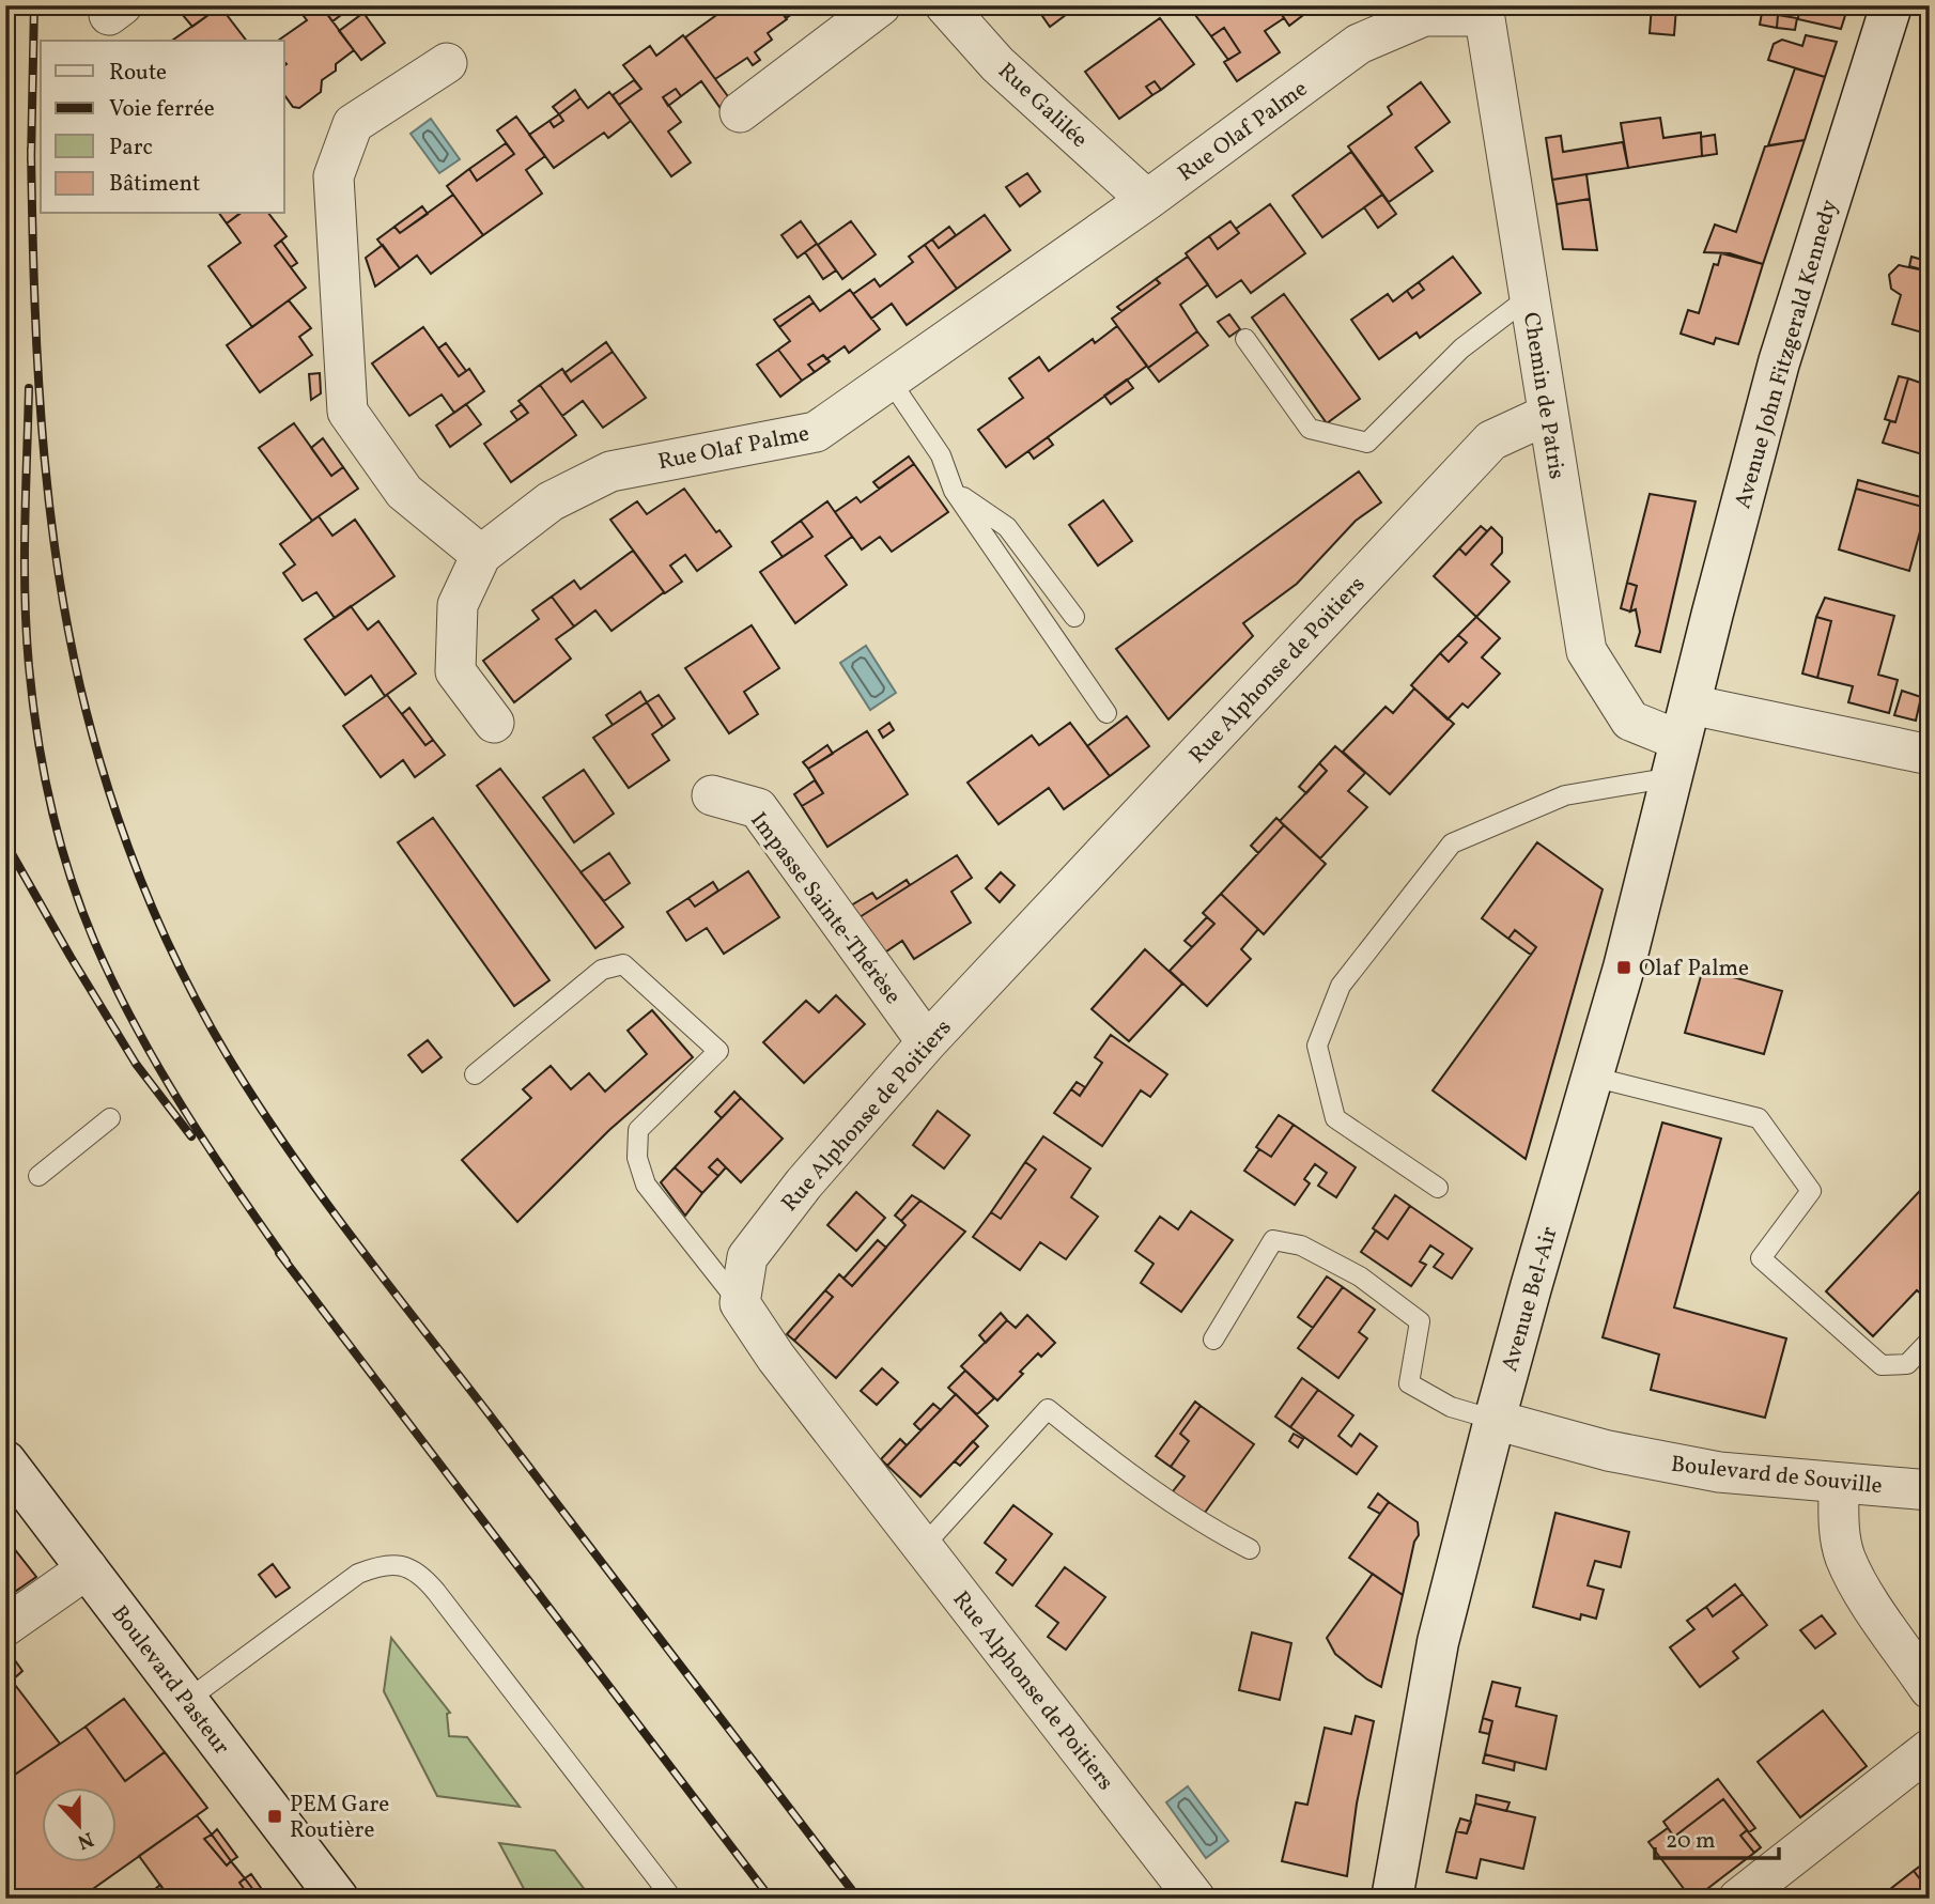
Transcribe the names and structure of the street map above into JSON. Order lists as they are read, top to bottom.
{
  "streets": {
    "street": [
      "Rue Galilée",
      "Rue Olaf Palme",
      "Avenue John Fitzgerald Kennedy",
      "Chemin de Patris",
      "Rue Alphonse de Poitiers",
      "Impasse Sainte-Thérèse",
      "Avenue Bel-Air",
      "Boulevard de Souville",
      "Boulevard Pasteur"
    ]
  },
  "crossings": [
    ["Rue Galilée", "Rue Olaf Palme"],
    ["Rue Olaf Palme", "Chemin de Patris"],
    ["Avenue John Fitzgerald Kennedy", "Chemin de Patris"],
    ["Avenue John Fitzgerald Kennedy", "Avenue Bel-Air"],
    ["Chemin de Patris", "Rue Alphonse de Poitiers"],
    ["Chemin de Patris", "Avenue Bel-Air"],
    ["Rue Alphonse de Poitiers", "Impasse Sainte-Thérèse"],
    ["Avenue Bel-Air", "Boulevard de Souville"]
  ],
  "places": {
    "transit": ["Olaf Palme", "PEM Gare Routière"]
  },
  "legend": [
    "Route",
    "Voie ferrée",
    "Parc",
    "Bâtiment"
  ],
  "scale_bar": "20 m",
  "north": "bottom"
}
